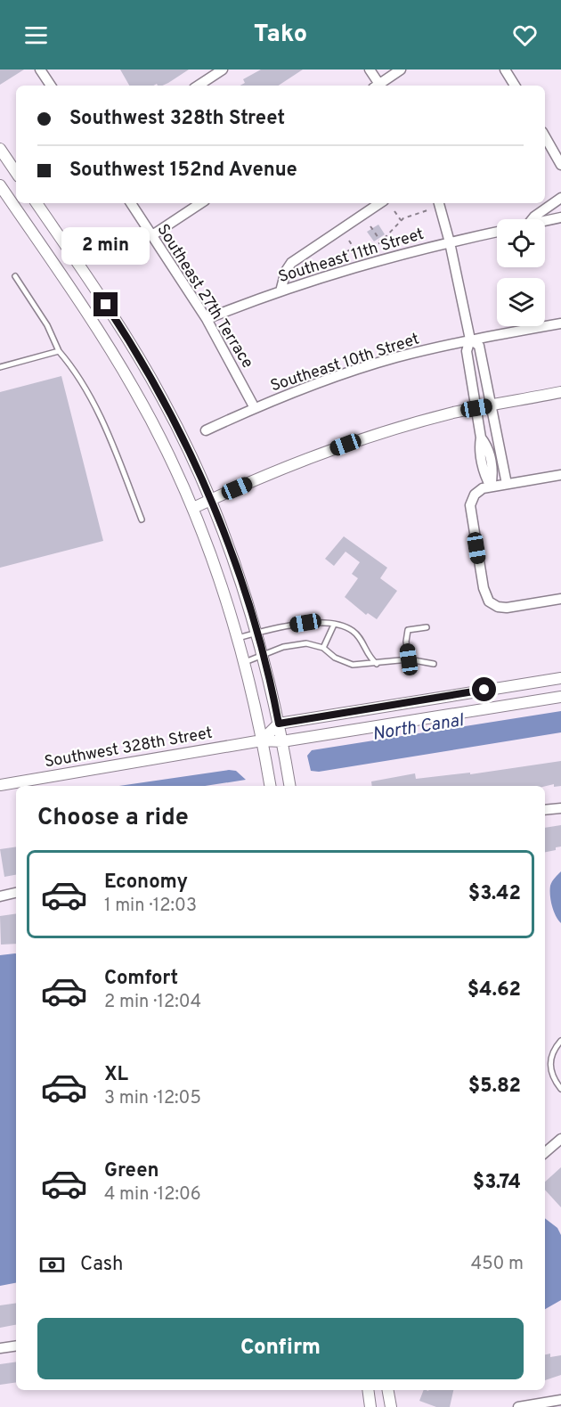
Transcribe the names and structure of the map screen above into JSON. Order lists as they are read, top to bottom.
{
  "streets": {
    "street": [
      "Southeast 11th Street",
      "Southeast 27th Terrace",
      "Southeast 10th Street",
      "Southwest 328th Street"
    ]
  },
  "crossings": [
    ["Southeast 11th Street", "Southeast 27th Terrace"],
    ["Southeast 27th Terrace", "Southeast 10th Street"]
  ],
  "water": ["North Canal"],
  "page": {
    "header": "Tako",
    "banner": ["Southwest 328th Street", "Southwest 152nd Avenue"],
    "bubble": "2 min",
    "heading": "Choose a ride",
    "list": [
      {
        "name": "Economy",
        "note": "1 min · 12:03",
        "value": "$3.42"
      },
      {
        "name": "Comfort",
        "note": "2 min · 12:04",
        "value": "$4.62"
      },
      {
        "name": "XL",
        "note": "3 min · 12:05",
        "value": "$5.82"
      },
      {
        "name": "Green",
        "note": "4 min · 12:06",
        "value": "$3.74"
      }
    ],
    "pay": ["Cash", "450 m"],
    "buttons": "Confirm"
  }
}
